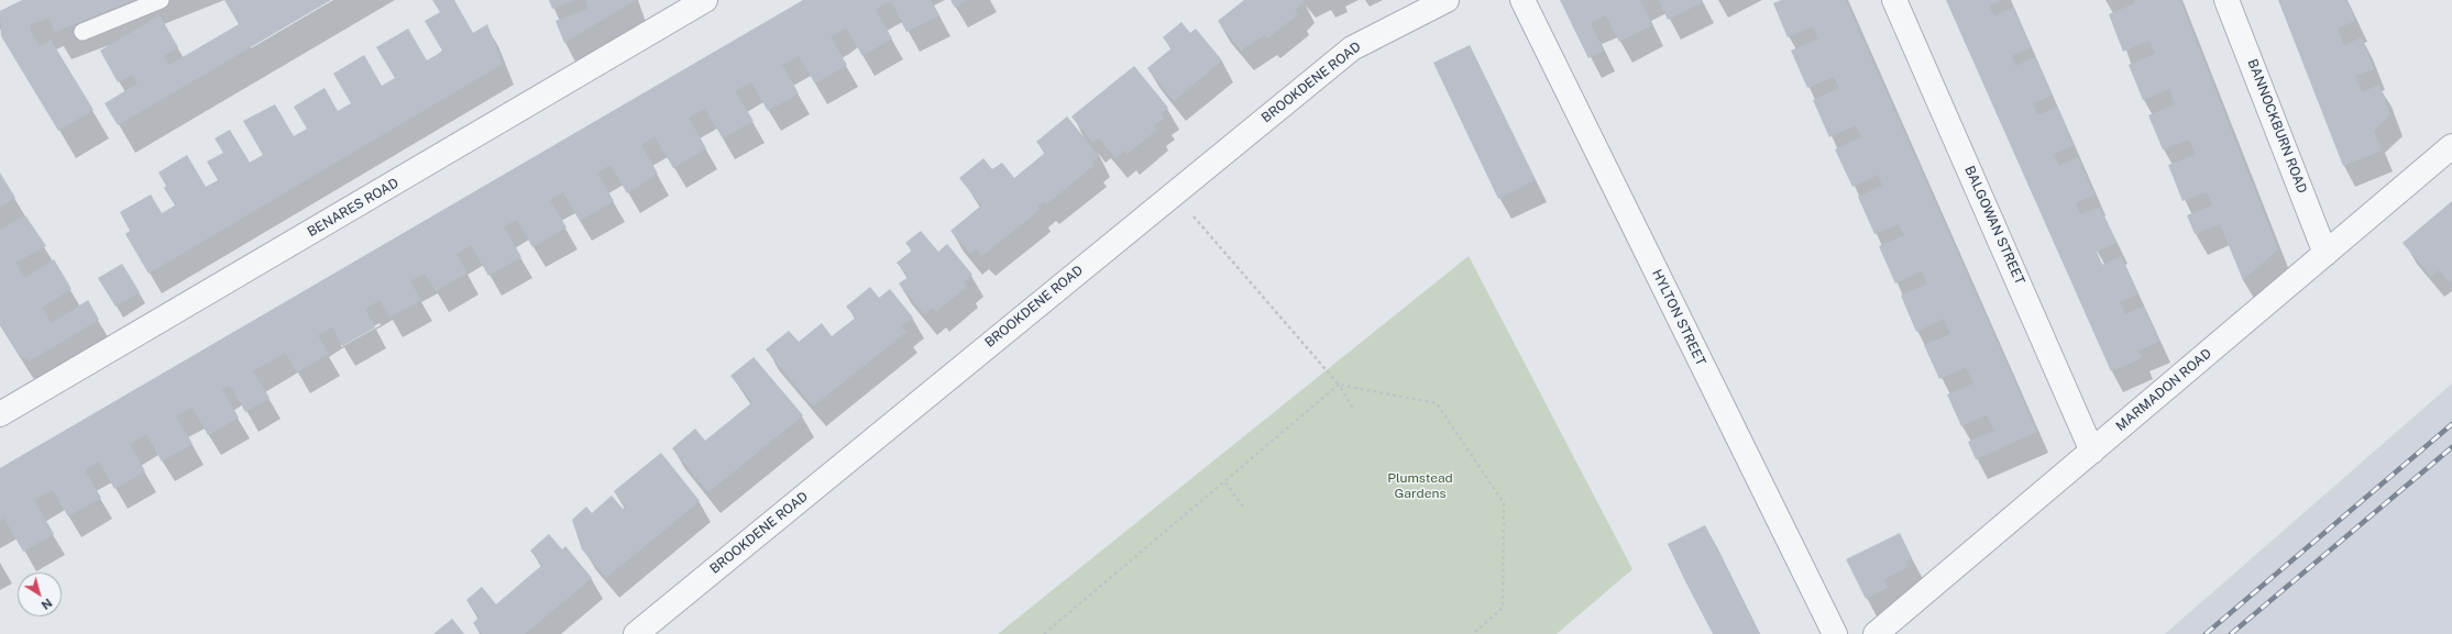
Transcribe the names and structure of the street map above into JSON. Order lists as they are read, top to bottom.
{
  "streets": {
    "street": [
      "BROOKDENE ROAD",
      "BANNOCKBURN ROAD",
      "BENARES ROAD",
      "BALGOWAN STREET",
      "HYLTON STREET",
      "MARMADON ROAD"
    ]
  },
  "crossings": [
    ["BANNOCKBURN ROAD", "MARMADON ROAD"],
    ["BALGOWAN STREET", "MARMADON ROAD"]
  ],
  "parks": ["Plumstead Gardens"],
  "north": "bottom right"
}
